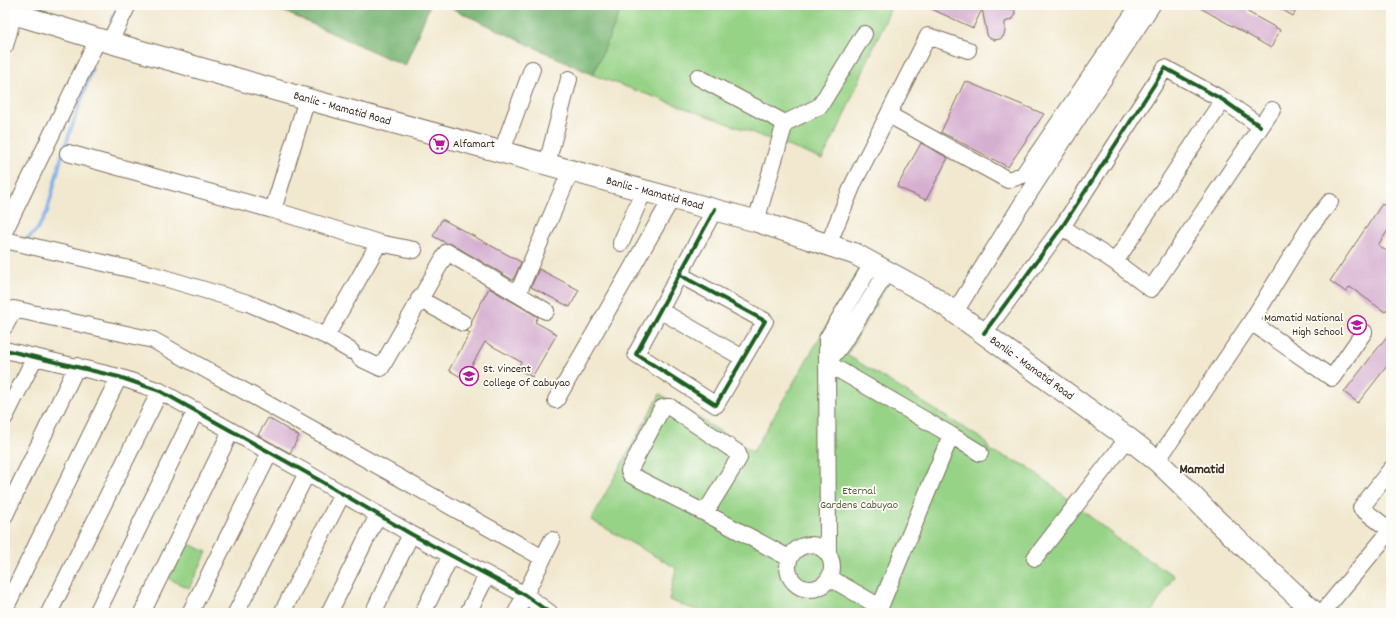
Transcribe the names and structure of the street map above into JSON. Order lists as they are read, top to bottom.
{
  "streets": {
    "main road": ["Banlic - Mamatid Road"]
  },
  "districts": ["Mamatid"],
  "parks": ["Eternal Gardens Cabuyao"],
  "places": {
    "supermarket": ["Alfamart"],
    "school or university": ["Mamatid National High School", "St. Vincent College Of Cabuyao"]
  }
}
